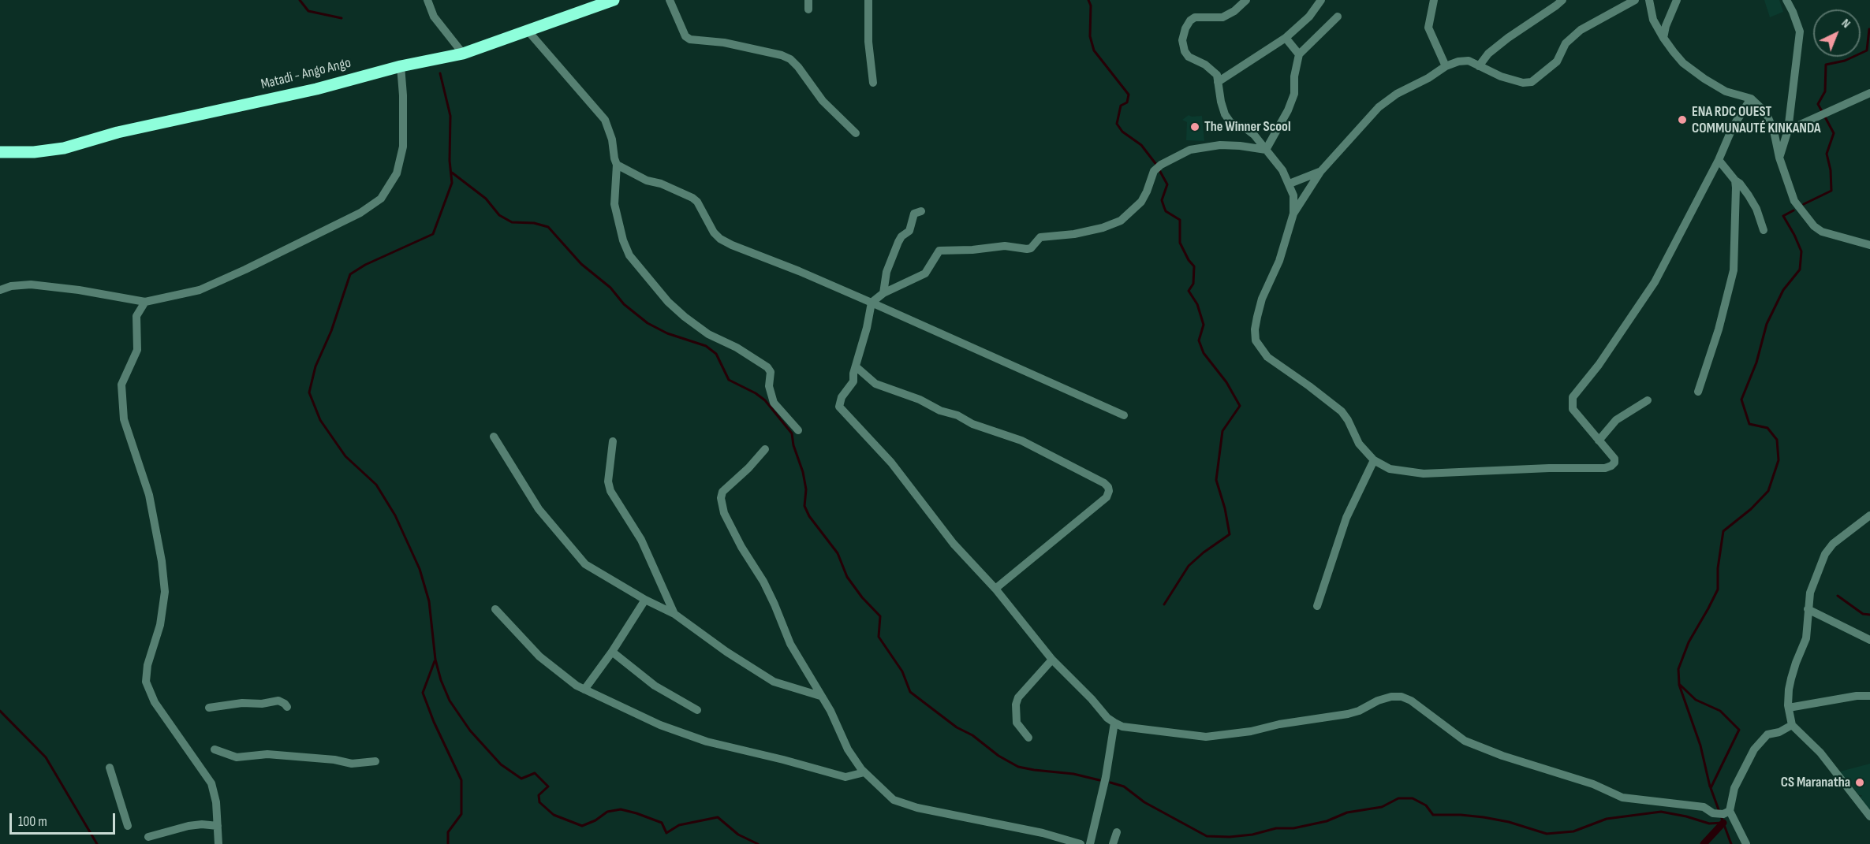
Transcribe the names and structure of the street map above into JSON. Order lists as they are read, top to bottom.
{
  "streets": {
    "highway": ["Matadi - Ango Ango"]
  },
  "places": ["ENA RDC OUEST COMMUNAUTÉ KINKANDA", "The Winner Scool", "CS Maranatha"],
  "scale_bar": "100 m",
  "north": "top right"
}
